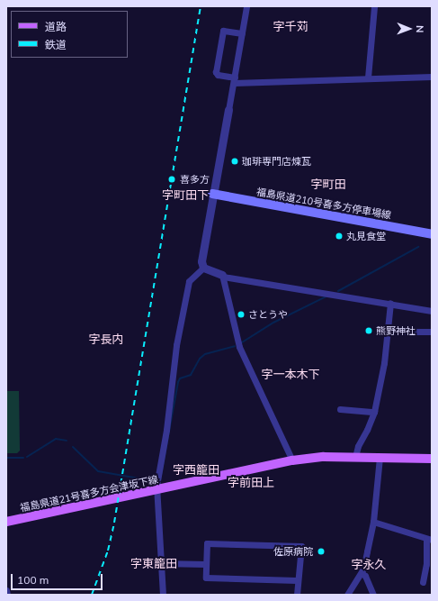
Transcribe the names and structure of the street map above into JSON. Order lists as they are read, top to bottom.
{
  "streets": {
    "main road": ["福島県道210号喜多方停車場線", "福島県道21号喜多方会津坂下線"]
  },
  "districts": [
    "字千苅",
    "字町田",
    "字町田下",
    "字長内",
    "字一本木下",
    "字西籠田",
    "字前田上",
    "字東籠田",
    "字永久"
  ],
  "places": [
    "珈琲専門店煉瓦",
    "喜多方",
    "丸見食堂",
    "さとうや",
    "熊野神社",
    "佐原病院"
  ],
  "legend": ["道路", "鉄道"],
  "scale_bar": "100 m",
  "north": "right"
}
